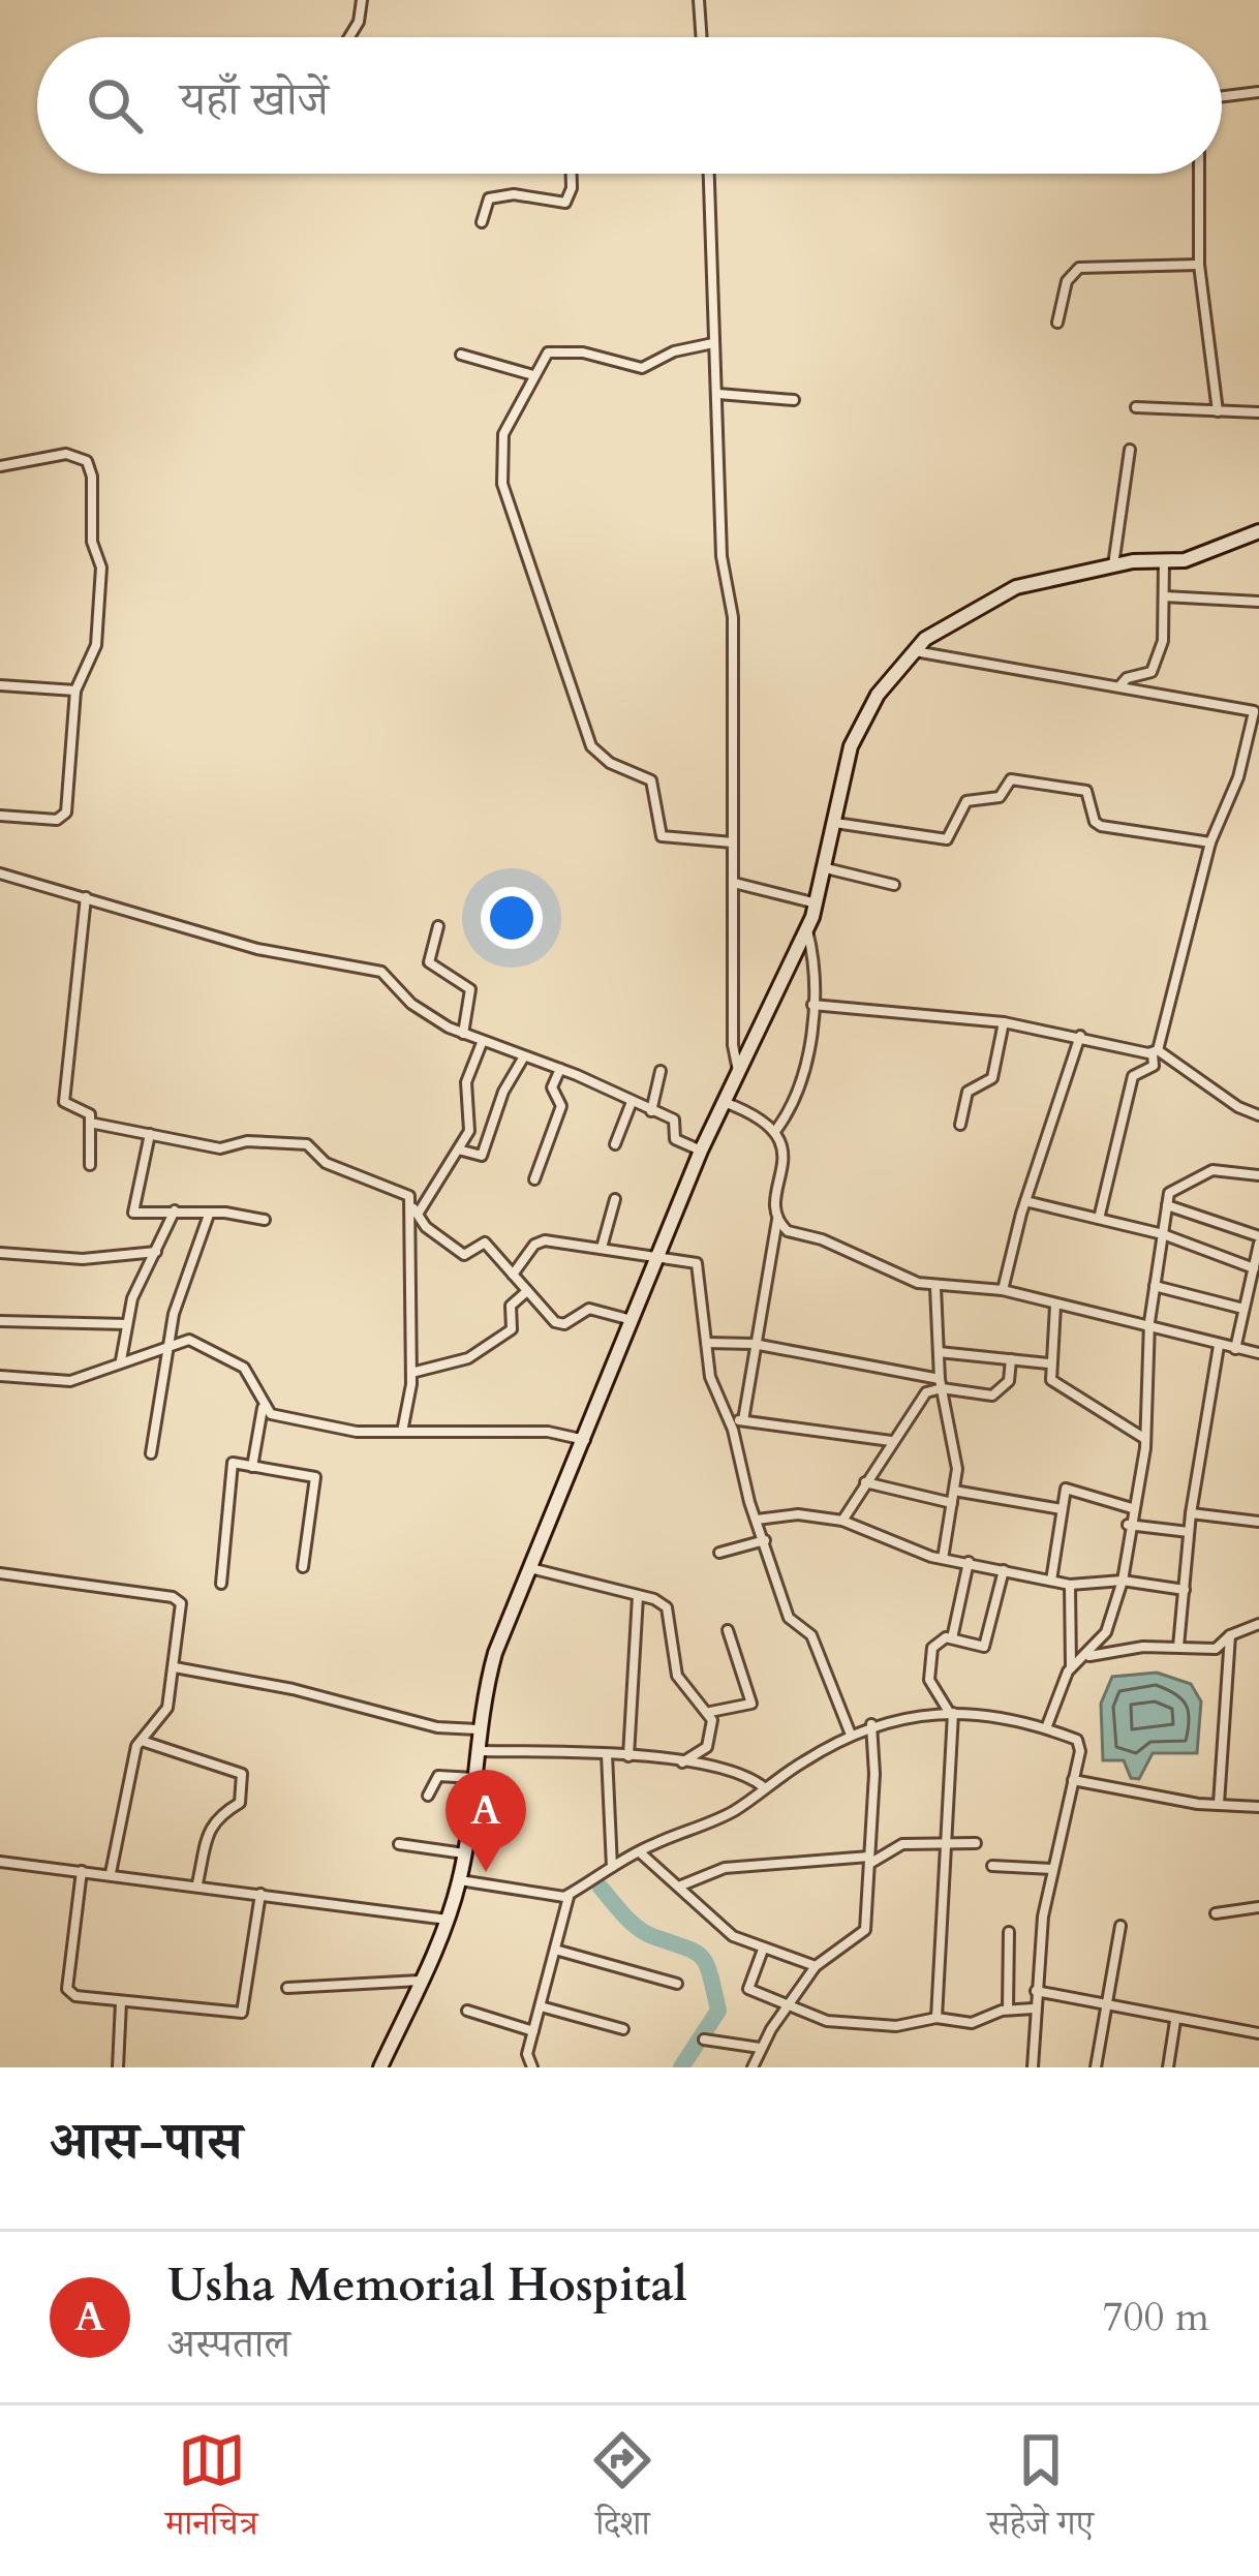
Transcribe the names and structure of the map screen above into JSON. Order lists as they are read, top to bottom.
{
  "page": {
    "search": "यहाँ खोजें",
    "pins": "A",
    "heading": "आस-पास",
    "list": [
      {
        "mark": "A",
        "name": "Usha Memorial Hospital",
        "note": "अस्पताल",
        "value": "700 m"
      }
    ],
    "nav": ["मानचित्र", "दिशा", "सहेजे गए"]
  }
}
